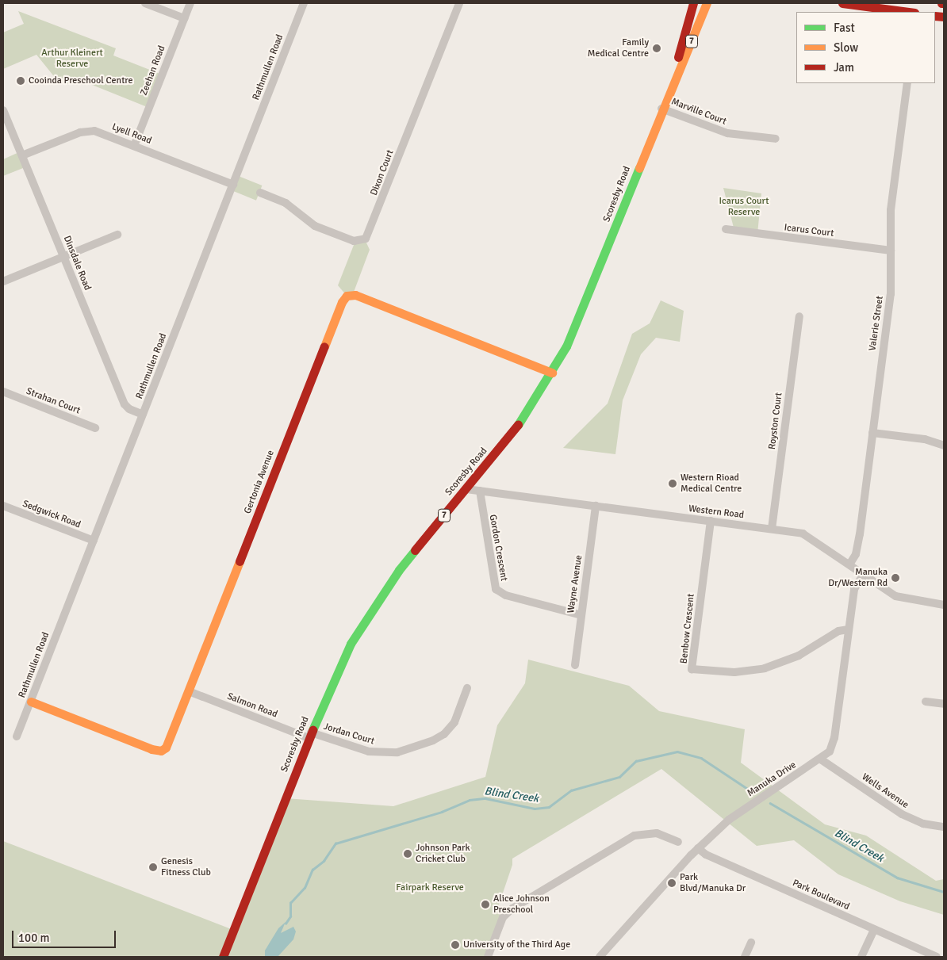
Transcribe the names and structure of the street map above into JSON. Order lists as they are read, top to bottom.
{
  "streets": {
    "main road": ["7", "Scoresby Road", "Gertonia Avenue"],
    "street": [
      "Rathmullen Road",
      "Zeehan Road",
      "Marville Court",
      "Lyell Road",
      "Dixon Court",
      "Icarus Court",
      "Dinsdale Road",
      "Valerie Street",
      "Strahan Court",
      "Royston Court",
      "Western Road",
      "Sedgwick Road",
      "Gordon Crescent",
      "Wayne Avenue",
      "Benbow Crescent",
      "Salmon Road",
      "Jordan Court",
      "Manuka Drive",
      "Wells Avenue",
      "Park Boulevard"
    ]
  },
  "crossings": [
    ["Rathmullen Road", "Lyell Road"],
    ["Rathmullen Road", "Dinsdale Road"],
    ["Rathmullen Road", "Gertonia Avenue"],
    ["Rathmullen Road", "Sedgwick Road"],
    ["Zeehan Road", "Lyell Road"],
    ["Marville Court", "Scoresby Road"],
    ["Lyell Road", "Dinsdale Road"],
    ["Scoresby Road", "Gertonia Avenue"],
    ["Scoresby Road", "Western Road"],
    ["Scoresby Road", "Salmon Road"],
    ["Scoresby Road", "Jordan Court"],
    ["Icarus Court", "Valerie Street"],
    ["Valerie Street", "Western Road"],
    ["Royston Court", "Western Road"],
    ["Gertonia Avenue", "Salmon Road"],
    ["Western Road", "Gordon Crescent"],
    ["Western Road", "Wayne Avenue"],
    ["Western Road", "Benbow Crescent"],
    ["Western Road", "Manuka Drive"],
    ["Gordon Crescent", "Wayne Avenue"],
    ["Benbow Crescent", "Manuka Drive"],
    ["Salmon Road", "Jordan Court"],
    ["Manuka Drive", "Wells Avenue"],
    ["Manuka Drive", "Park Boulevard"]
  ],
  "water": ["Blind Creek"],
  "parks": ["Arthur Kleinert Reserve", "Icarus Court Reserve", "Fairpark Reserve"],
  "places": [
    "Family Medical Centre",
    "Cooinda Preschool Centre",
    "Western Rioad Medical Centre",
    "Manuka Dr/Western Rd",
    "Johnson Park Cricket Club",
    "Genesis Fitness Club",
    "Park Blvd/Manuka Dr",
    "Alice Johnson Preschool",
    "University of the Third Age"
  ],
  "legend": ["Fast", "Slow", "Jam"],
  "scale_bar": "100 m"
}
